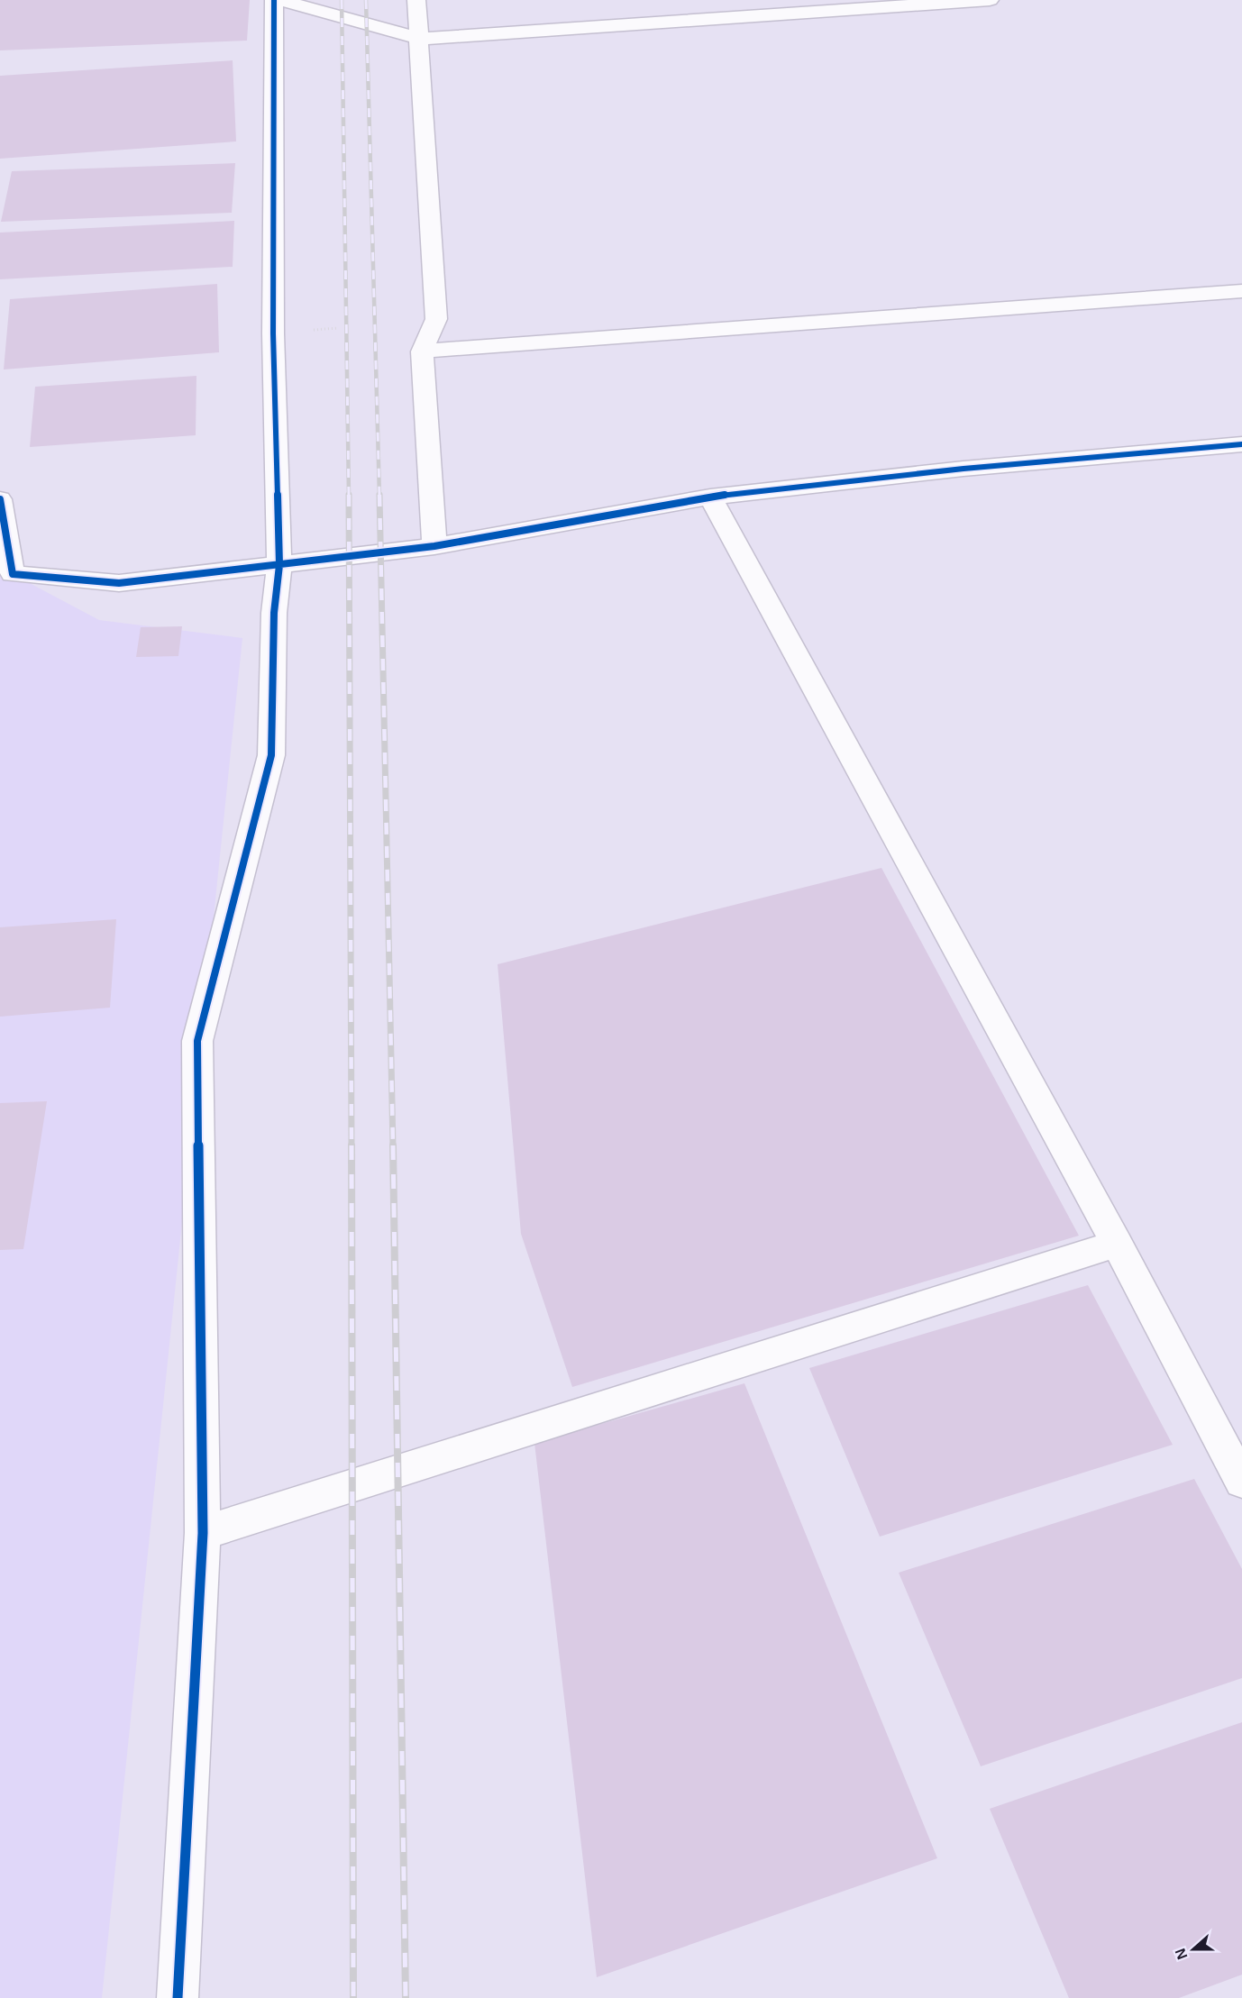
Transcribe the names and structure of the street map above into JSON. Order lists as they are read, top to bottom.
{
  "north": "left"
}
